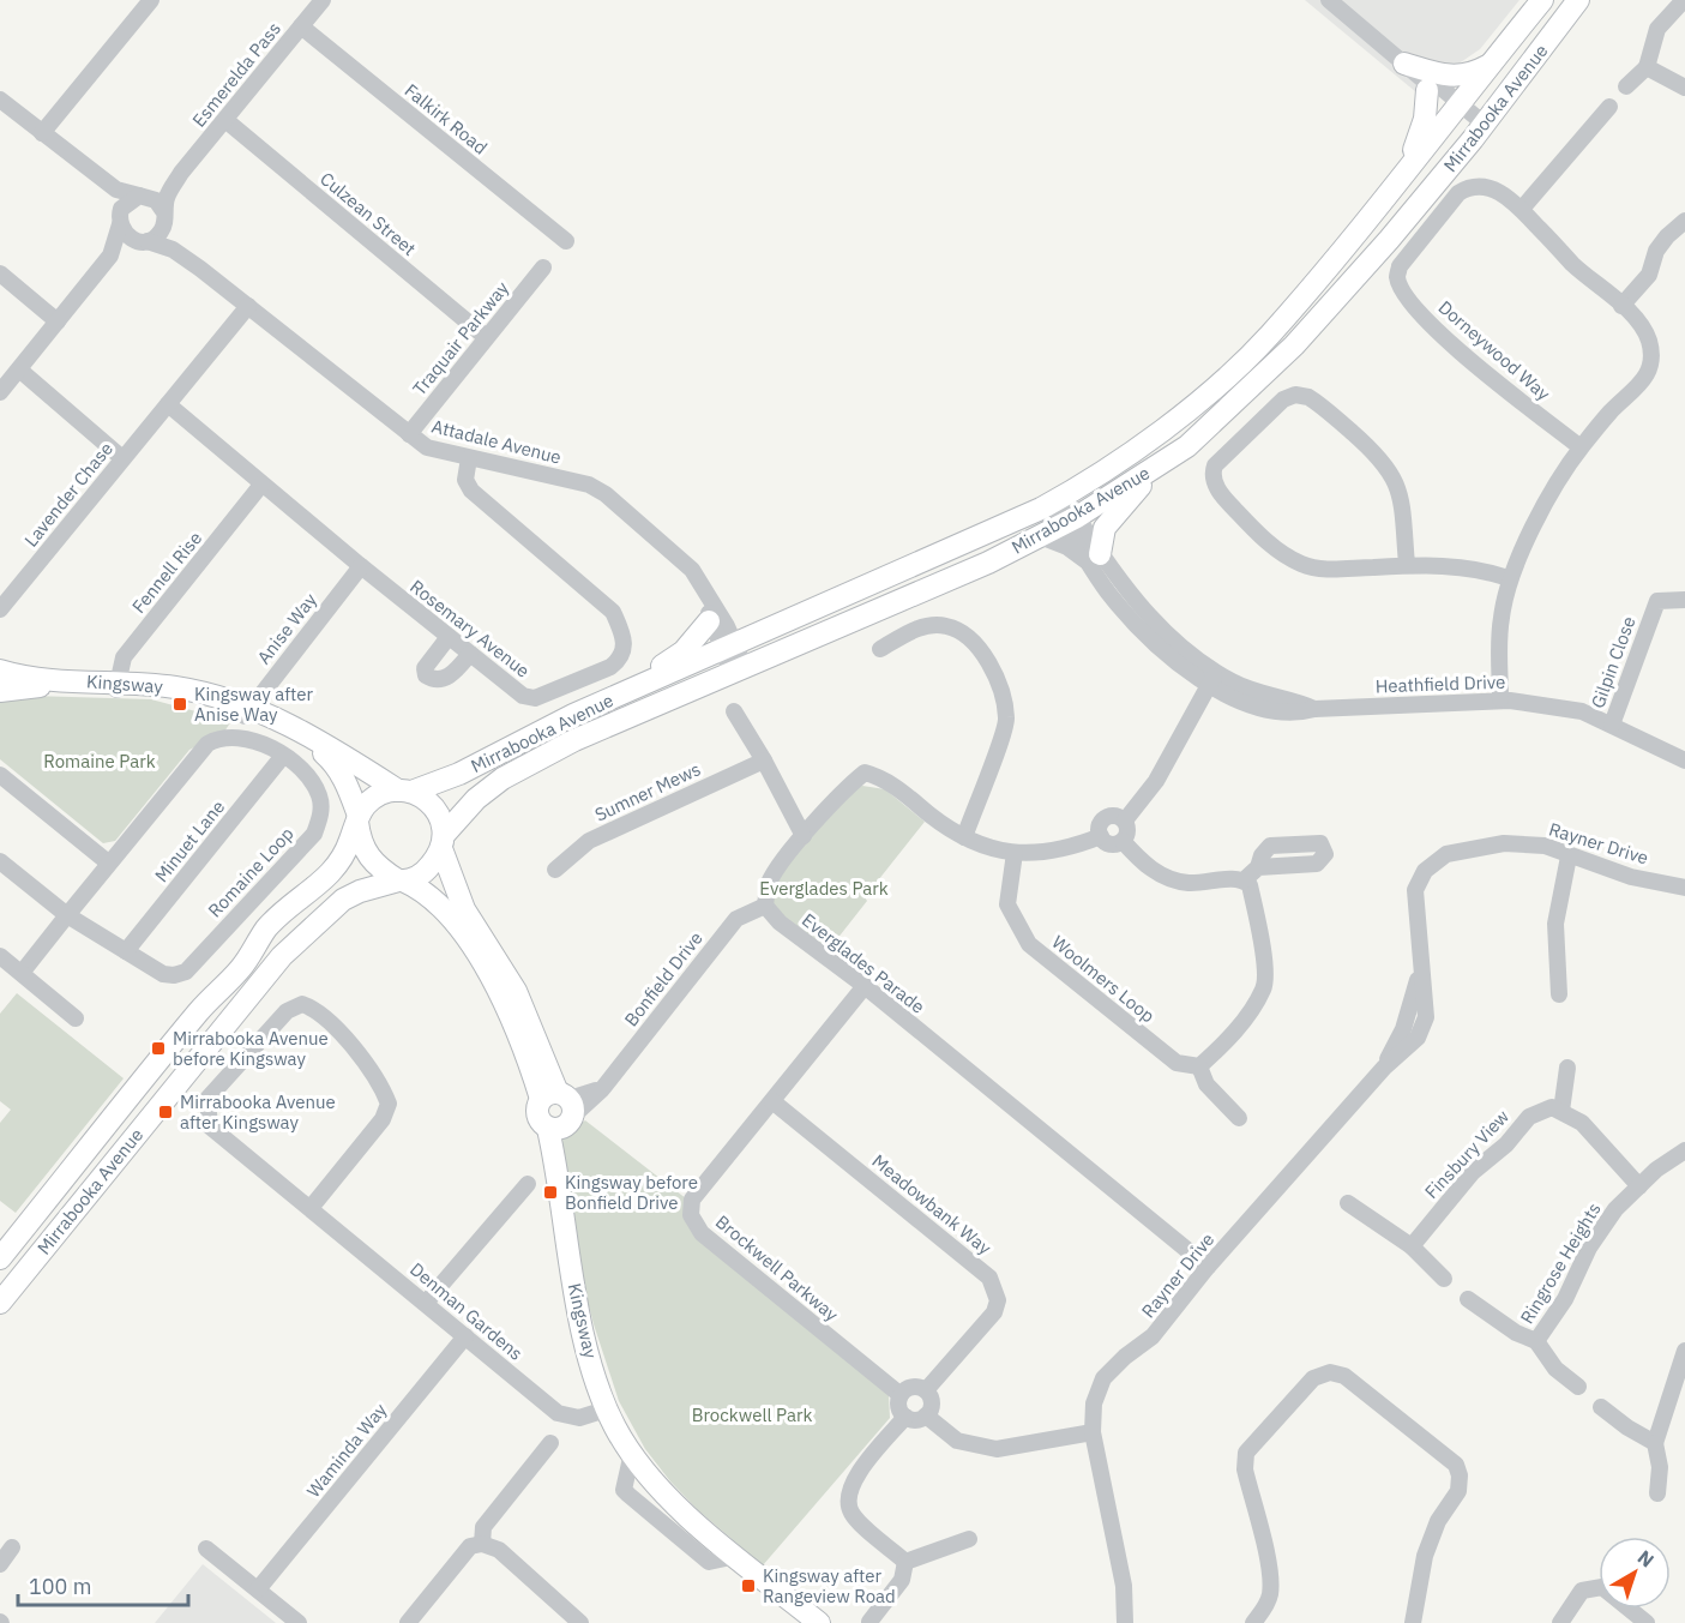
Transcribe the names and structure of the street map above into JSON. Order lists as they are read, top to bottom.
{
  "streets": {
    "main road": ["Mirrabooka Avenue", "Kingsway"],
    "street": [
      "Esmerelda Pass",
      "Falkirk Road",
      "Culzean Street",
      "Traquair Parkway",
      "Dorneywood Way",
      "Attadale Avenue",
      "Lavender Chase",
      "Fennell Rise",
      "Anise Way",
      "Rosemary Avenue",
      "Gilpin Close",
      "Heathfield Drive",
      "Sumner Mews",
      "Minuet Lane",
      "Rayner Drive",
      "Romaine Loop",
      "Everglades Parade",
      "Bonfield Drive",
      "Woolmers Loop",
      "Finsbury View",
      "Meadowbank Way",
      "Ringrose Heights",
      "Brockwell Parkway",
      "Denman Gardens",
      "Waminda Way"
    ]
  },
  "crossings": [
    ["Esmerelda Pass", "Falkirk Road"],
    ["Esmerelda Pass", "Culzean Street"],
    ["Esmerelda Pass", "Attadale Avenue"],
    ["Mirrabooka Avenue", "Attadale Avenue"],
    ["Mirrabooka Avenue", "Kingsway"],
    ["Mirrabooka Avenue", "Heathfield Drive"],
    ["Culzean Street", "Traquair Parkway"],
    ["Traquair Parkway", "Attadale Avenue"],
    ["Dorneywood Way", "Heathfield Drive"],
    ["Attadale Avenue", "Lavender Chase"],
    ["Attadale Avenue", "Rosemary Avenue"],
    ["Lavender Chase", "Rosemary Avenue"],
    ["Fennell Rise", "Rosemary Avenue"],
    ["Fennell Rise", "Kingsway"],
    ["Anise Way", "Rosemary Avenue"],
    ["Anise Way", "Kingsway"],
    ["Gilpin Close", "Heathfield Drive"],
    ["Kingsway", "Bonfield Drive"],
    ["Kingsway", "Denman Gardens"],
    ["Minuet Lane", "Romaine Loop"],
    ["Rayner Drive", "Everglades Parade"],
    ["Everglades Parade", "Bonfield Drive"],
    ["Everglades Parade", "Brockwell Parkway"],
    ["Meadowbank Way", "Brockwell Parkway"],
    ["Denman Gardens", "Waminda Way"]
  ],
  "parks": ["Romaine Park", "Everglades Park", "Brockwell Park"],
  "places": {
    "transit": [
      "Kingsway after Anise Way",
      "Mirrabooka Avenue before Kingsway",
      "Mirrabooka Avenue after Kingsway",
      "Kingsway before Bonfield Drive",
      "Kingsway after Rangeview Road"
    ]
  },
  "scale_bar": "100 m",
  "north": "top right"
}
